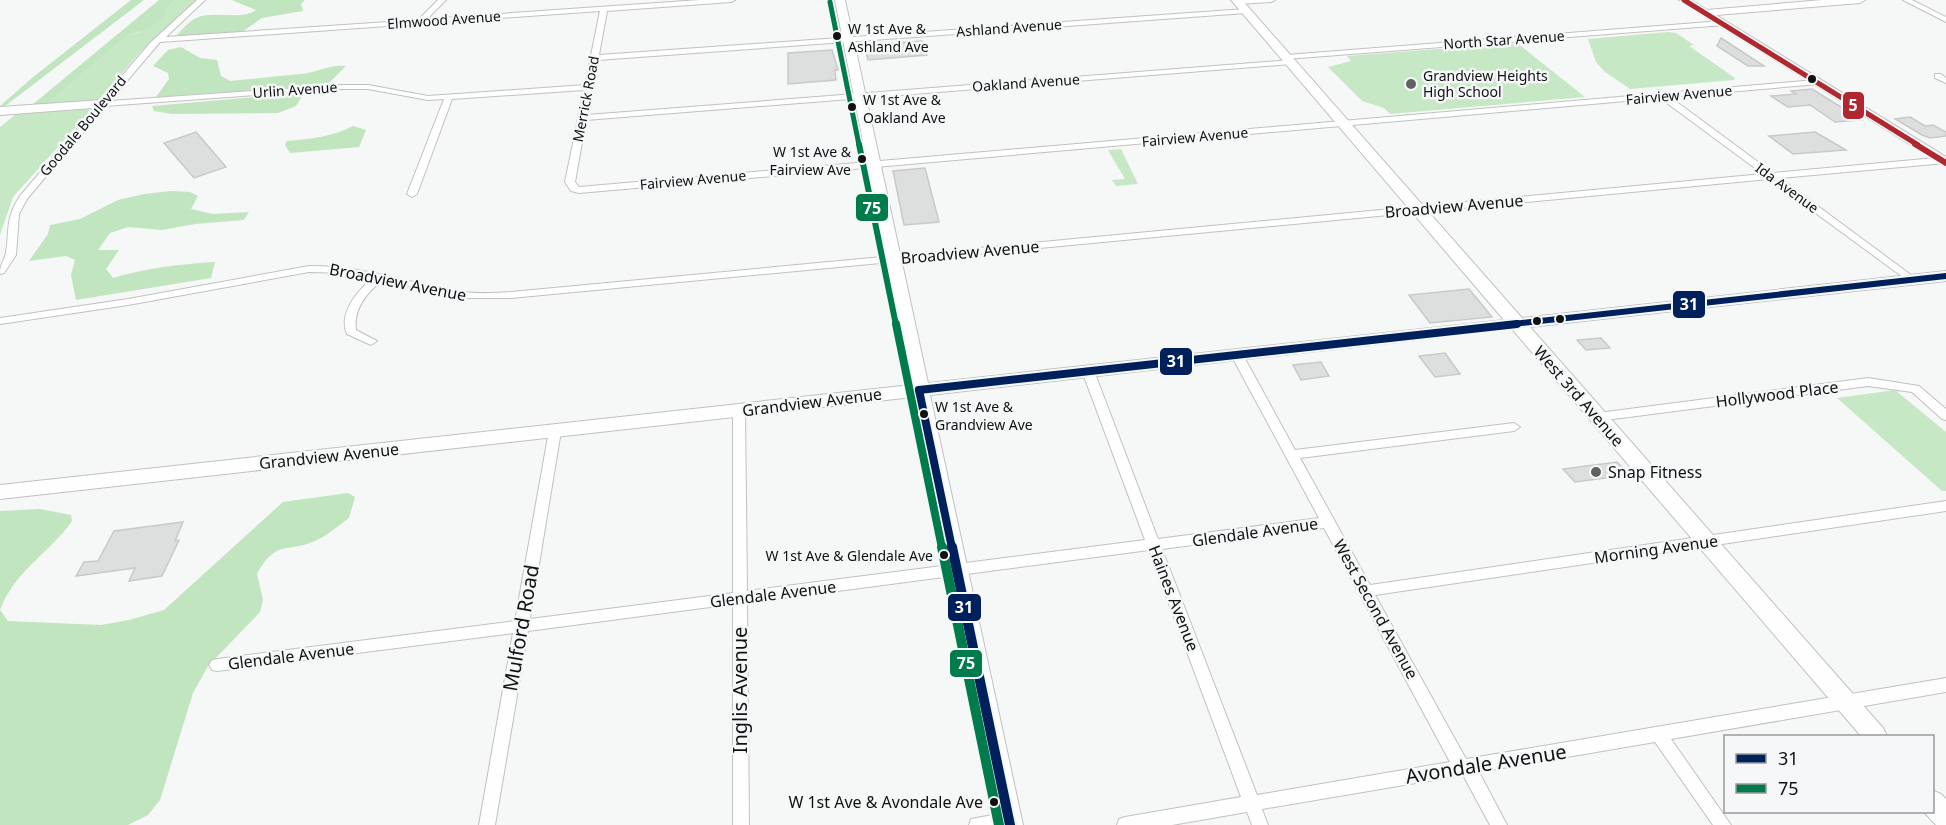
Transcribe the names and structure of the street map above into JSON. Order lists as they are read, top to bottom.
{
  "streets": {
    "street": [
      "Elmwood Avenue",
      "Ashland Avenue",
      "North Star Avenue",
      "Oakland Avenue",
      "Urlin Avenue",
      "Fairview Avenue",
      "Merrick Road",
      "Goodale Boulevard",
      "Ida Avenue",
      "Broadview Avenue",
      "Hollywood Place",
      "West 3rd Avenue",
      "Grandview Avenue",
      "Glendale Avenue",
      "Morning Avenue",
      "Haines Avenue",
      "West Second Avenue",
      "Mulford Road",
      "Inglis Avenue",
      "Avondale Avenue"
    ]
  },
  "crossings": [
    ["Elmwood Avenue", "Merrick Road"],
    ["Elmwood Avenue", "Goodale Boulevard"],
    ["Ashland Avenue", "Merrick Road"],
    ["Ashland Avenue", "West 3rd Avenue"],
    ["North Star Avenue", "Oakland Avenue"],
    ["North Star Avenue", "West 3rd Avenue"],
    ["Oakland Avenue", "Merrick Road"],
    ["Oakland Avenue", "West 3rd Avenue"],
    ["Urlin Avenue", "Merrick Road"],
    ["Urlin Avenue", "Goodale Boulevard"],
    ["Fairview Avenue", "Merrick Road"],
    ["Fairview Avenue", "Ida Avenue"],
    ["Fairview Avenue", "West 3rd Avenue"],
    ["Ida Avenue", "Broadview Avenue"],
    ["Ida Avenue", "Grandview Avenue"],
    ["Broadview Avenue", "West 3rd Avenue"],
    ["Hollywood Place", "West 3rd Avenue"],
    ["West 3rd Avenue", "Grandview Avenue"],
    ["West 3rd Avenue", "Morning Avenue"],
    ["West 3rd Avenue", "Avondale Avenue"],
    ["Grandview Avenue", "Haines Avenue"],
    ["Grandview Avenue", "West Second Avenue"],
    ["Grandview Avenue", "Mulford Road"],
    ["Grandview Avenue", "Inglis Avenue"],
    ["Glendale Avenue", "Haines Avenue"],
    ["Glendale Avenue", "West Second Avenue"],
    ["Glendale Avenue", "Mulford Road"],
    ["Glendale Avenue", "Inglis Avenue"],
    ["Morning Avenue", "West Second Avenue"],
    ["Haines Avenue", "Avondale Avenue"],
    ["West Second Avenue", "Avondale Avenue"]
  ],
  "places": [
    "W 1st Ave & Ashland Ave",
    "Grandview Heights High School",
    "W 1st Ave & Oakland Ave",
    "W 1st Ave & Fairview Ave",
    "W 1st Ave & Grandview Ave",
    "Snap Fitness",
    "W 1st Ave & Glendale Ave",
    "W 1st Ave & Avondale Ave"
  ],
  "lines": ["transit line 5", "transit line 75", "transit line 31"],
  "legend": ["31", "75"]
}
